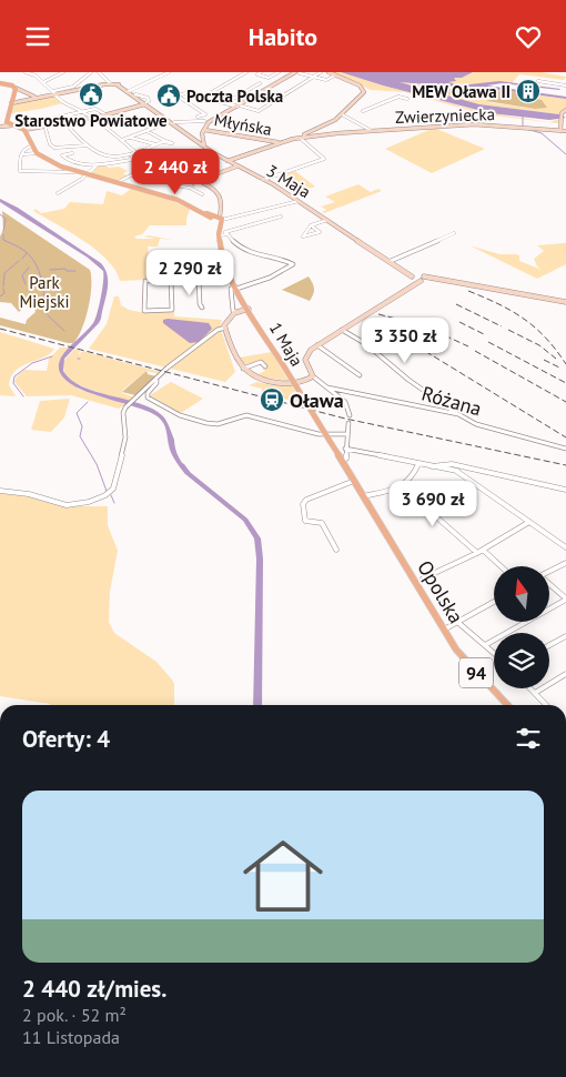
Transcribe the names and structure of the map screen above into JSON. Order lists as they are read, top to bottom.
{
  "streets": {
    "main road": ["1 Maja", "Opolska", "94"],
    "street": [
      "Zwierzyniecka",
      "Młyńska",
      "3 Maja",
      "Różana"
    ]
  },
  "crossings": [
    ["Zwierzyniecka", "Młyńska"],
    ["Zwierzyniecka", "3 Maja"],
    ["Młyńska", "3 Maja"],
    ["1 Maja", "Opolska"]
  ],
  "parks": ["Park Miejski"],
  "places": {
    "building": ["MEW Oława II"],
    "public building": ["Starostwo Powiatowe", "Poczta Polska"],
    "station": ["Oława"]
  },
  "north": "top",
  "page": {
    "header": "Habito",
    "price": [
      "2 440 zł",
      "2 290 zł",
      "3 350 zł",
      "3 690 zł"
    ],
    "heading": "Oferty: 4",
    "list": [
      {
        "name": "2 440 zł/mies.",
        "note": "2 pok. · 52 m² · 11 Listopada"
      }
    ]
  }
}
